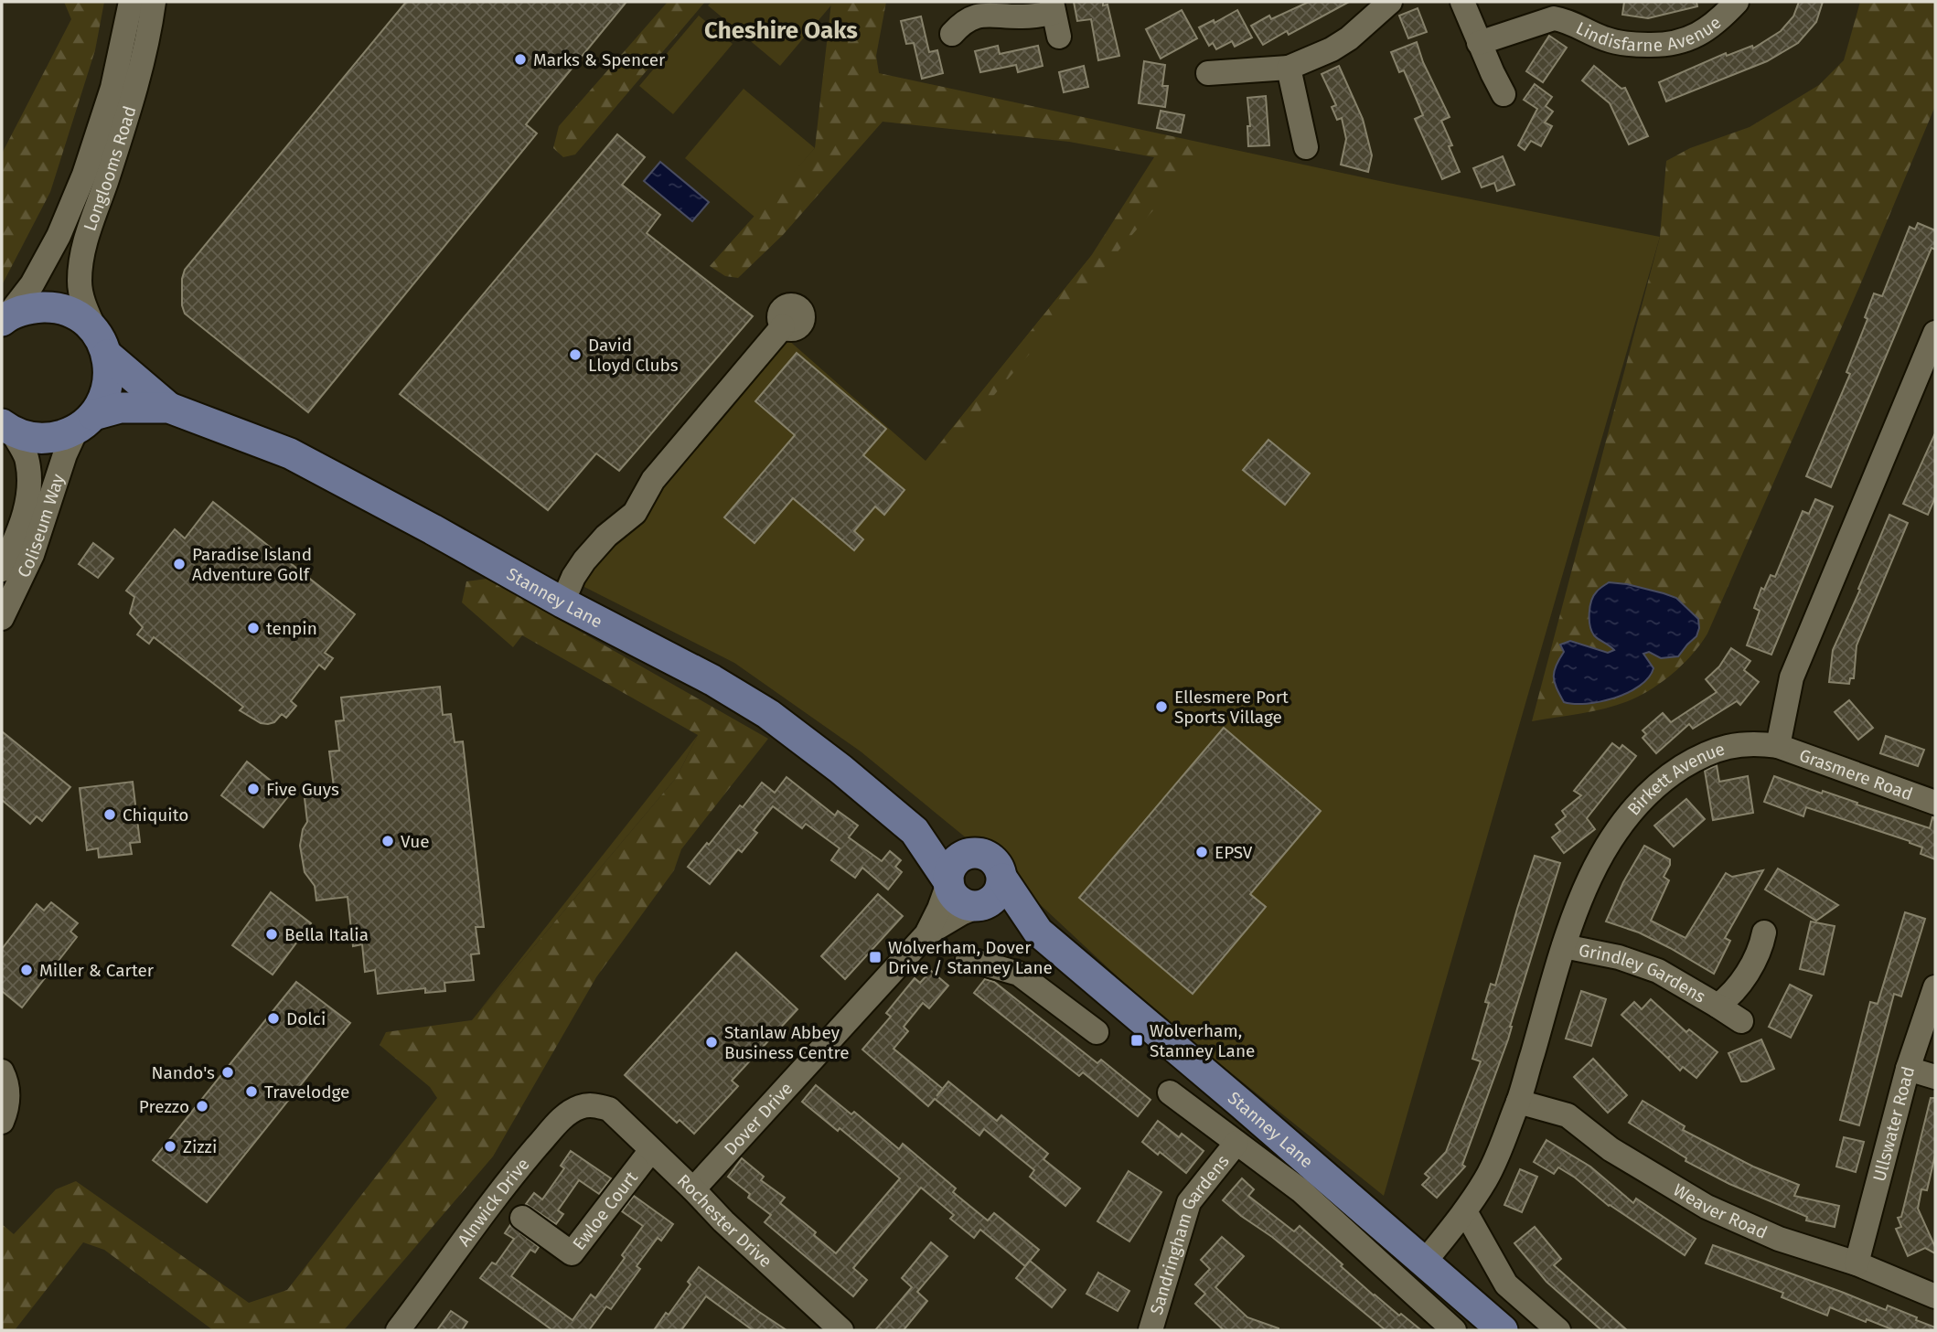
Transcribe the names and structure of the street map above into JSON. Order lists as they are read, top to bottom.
{
  "streets": {
    "main road": ["Stanney Lane"],
    "street": [
      "Lindisfarne Avenue",
      "Longlooms Road",
      "Coliseum Way",
      "Grasmere Road",
      "Birkett Avenue",
      "Grindley Gardens",
      "Dover Drive",
      "Ullswater Road",
      "Alnwick Drive",
      "Ewloe Court",
      "Weaver Road",
      "Rochester Drive",
      "Sandringham Gardens"
    ]
  },
  "crossings": [
    ["Longlooms Road", "Stanney Lane"],
    ["Coliseum Way", "Stanney Lane"],
    ["Stanney Lane", "Birkett Avenue"],
    ["Stanney Lane", "Dover Drive"],
    ["Grasmere Road", "Birkett Avenue"],
    ["Birkett Avenue", "Grindley Gardens"],
    ["Birkett Avenue", "Weaver Road"],
    ["Dover Drive", "Rochester Drive"],
    ["Ullswater Road", "Weaver Road"],
    ["Alnwick Drive", "Rochester Drive"],
    ["Ewloe Court", "Rochester Drive"]
  ],
  "districts": ["Cheshire Oaks"],
  "places": {
    "other": [
      "Marks & Spencer",
      "David Lloyd Clubs",
      "Paradise Island Adventure Golf",
      "tenpin",
      "Ellesmere Port Sports Village",
      "Five Guys",
      "Chiquito",
      "Vue",
      "EPSV",
      "Bella Italia",
      "Miller & Carter",
      "Dolci",
      "Stanlaw Abbey Business Centre",
      "Nando's",
      "Travelodge",
      "Prezzo",
      "Zizzi"
    ],
    "transit": ["Wolverham, Dover Drive / Stanney Lane", "Wolverham, Stanney Lane"]
  }
}
